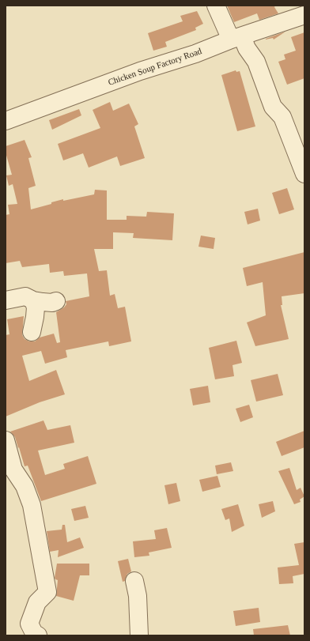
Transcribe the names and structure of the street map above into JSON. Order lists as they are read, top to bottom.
{
  "streets": {
    "street": ["Chicken Soup Factory Road"]
  }
}
